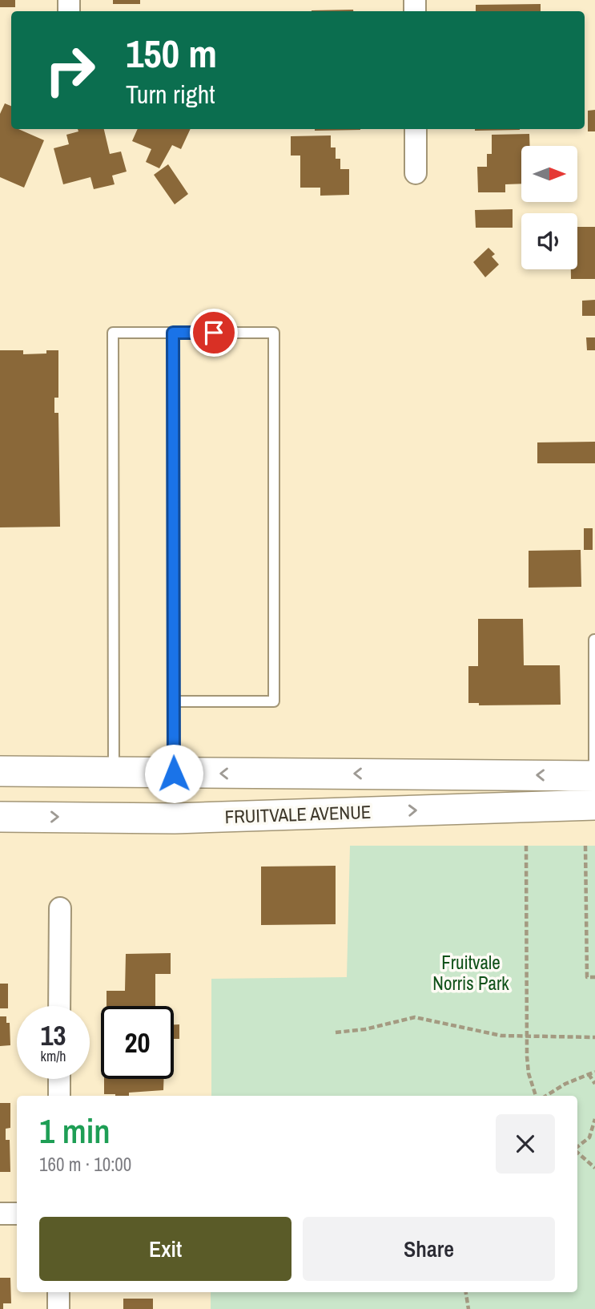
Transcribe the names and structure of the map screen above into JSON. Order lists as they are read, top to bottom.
{
  "streets": {
    "main road": ["FRUITVALE AVENUE"]
  },
  "parks": ["Fruitvale Norris Park"],
  "north": "right",
  "page": {
    "turn": ["150 m", "Turn right"],
    "speed": "13 km/h",
    "limit": "20",
    "heading": ["1 min", "160 m · 10:00"],
    "buttons": ["Exit", "Share"]
  }
}
